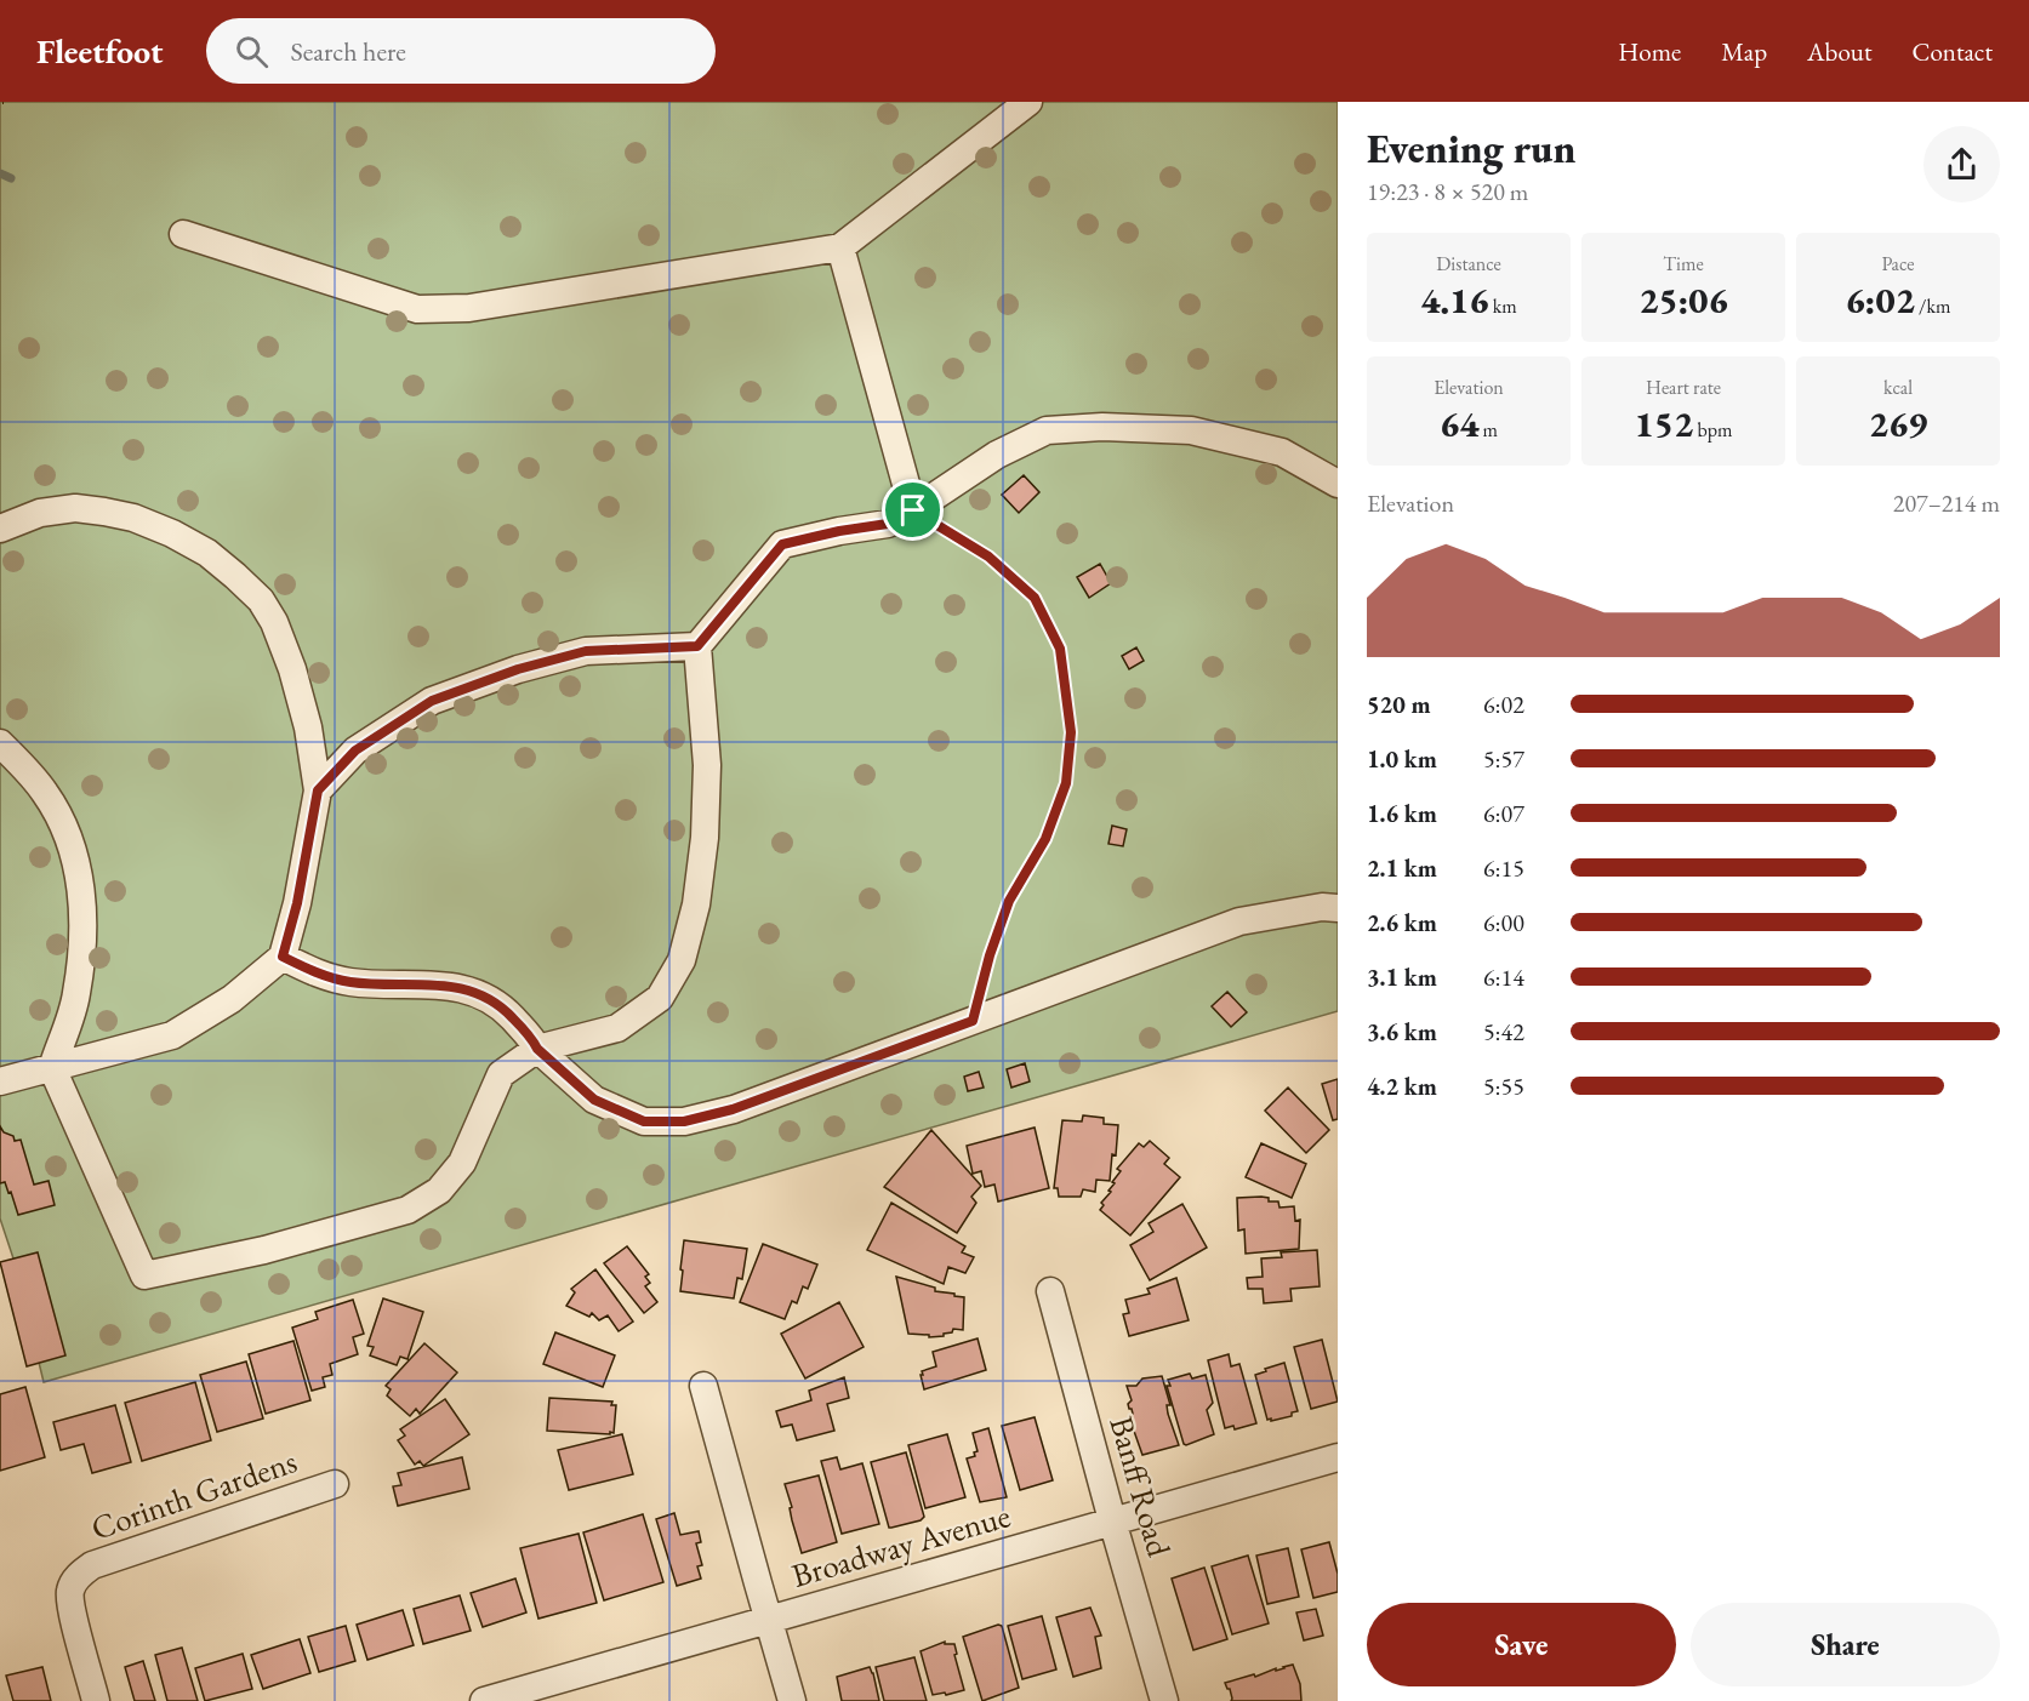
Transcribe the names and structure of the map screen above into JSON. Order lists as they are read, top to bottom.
{
  "streets": {
    "street": ["Banff Road", "Corinth Gardens", "Broadway Avenue"]
  },
  "crossings": [
    ["Banff Road", "Broadway Avenue"]
  ],
  "page": {
    "header": "Fleetfoot",
    "search": "Search here",
    "nav": [
      "Home",
      "Map",
      "About",
      "Contact"
    ],
    "heading": ["Evening run", "19:23 · 8 × 520 m"],
    "stats": [
      ["Distance", "4.16 km"],
      ["Time", "25:06"],
      ["Pace", "6:02 /km"],
      ["Elevation", "64 m"],
      ["Heart rate", "152 bpm"],
      ["kcal", "269"]
    ],
    "chart": ["Elevation", "207–214 m"],
    "list": [
      {
        "name": "520 m",
        "note": "6:02"
      },
      {
        "name": "1.0 km",
        "note": "5:57"
      },
      {
        "name": "1.6 km",
        "note": "6:07"
      },
      {
        "name": "2.1 km",
        "note": "6:15"
      },
      {
        "name": "2.6 km",
        "note": "6:00"
      },
      {
        "name": "3.1 km",
        "note": "6:14"
      },
      {
        "name": "3.6 km",
        "note": "5:42"
      },
      {
        "name": "4.2 km",
        "note": "5:55"
      }
    ],
    "buttons": ["Save", "Share"]
  }
}
